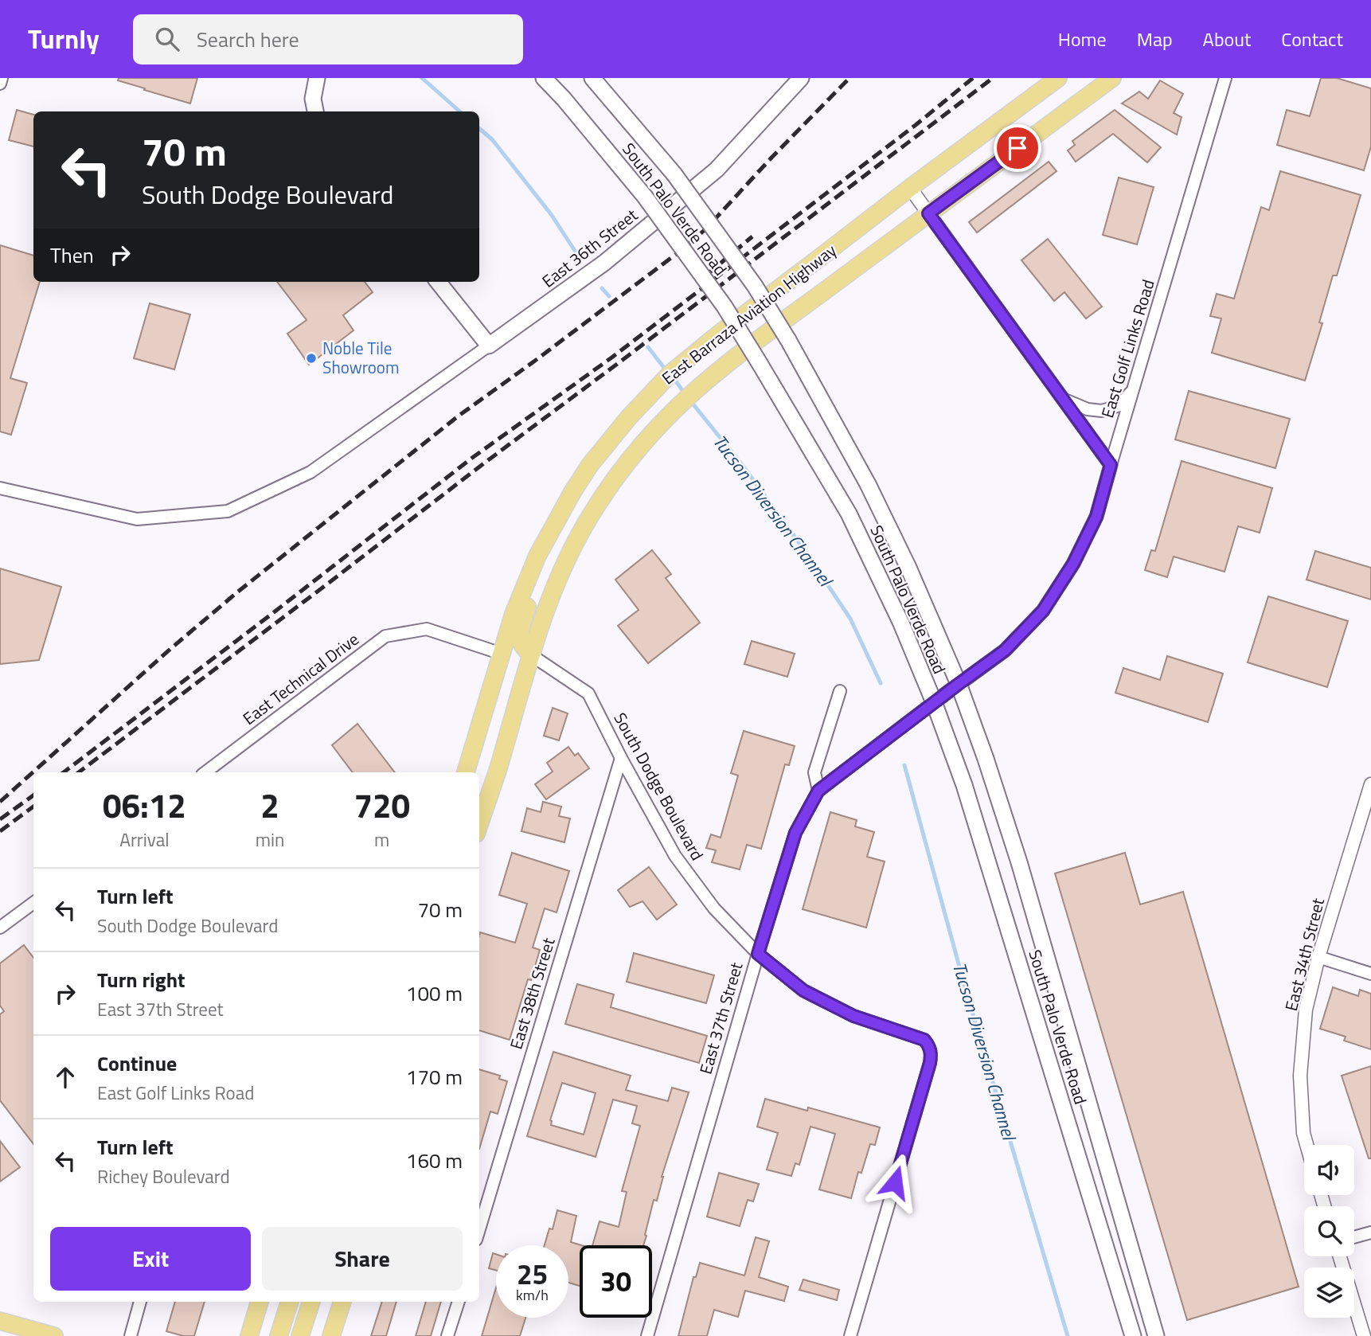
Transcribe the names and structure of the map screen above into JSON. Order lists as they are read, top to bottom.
{
  "streets": {
    "main road": ["South Palo Verde Road", "East 36th Street", "East Barraza Aviation Highway"],
    "street": [
      "East Golf Links Road",
      "East Technical Drive",
      "South Dodge Boulevard",
      "East 34th Street",
      "East 38th Street",
      "East 37th Street"
    ]
  },
  "crossings": [
    ["South Palo Verde Road", "East Golf Links Road"],
    ["South Palo Verde Road", "East 37th Street"],
    ["East Barraza Aviation Highway", "East Technical Drive"],
    ["East Barraza Aviation Highway", "South Dodge Boulevard"],
    ["East Golf Links Road", "East 37th Street"],
    ["South Dodge Boulevard", "East 38th Street"],
    ["South Dodge Boulevard", "East 37th Street"]
  ],
  "water": ["Tucson Diversion Channel"],
  "places": ["Noble Tile Showroom"],
  "page": {
    "header": "Turnly",
    "search": "Search here",
    "nav": [
      "Home",
      "Map",
      "About",
      "Contact"
    ],
    "turn": ["70 m", "South Dodge Boulevard"],
    "then": "Then",
    "eta": [
      "06:12",
      "Arrival",
      "2",
      "min",
      "720",
      "m"
    ],
    "list": [
      {
        "name": "Turn left",
        "note": "South Dodge Boulevard",
        "value": "70 m"
      },
      {
        "name": "Turn right",
        "note": "East 37th Street",
        "value": "100 m"
      },
      {
        "name": "Continue",
        "note": "East Golf Links Road",
        "value": "170 m"
      },
      {
        "name": "Turn left",
        "note": "Richey Boulevard",
        "value": "160 m"
      }
    ],
    "buttons": ["Exit", "Share"],
    "speed": "25 km/h",
    "limit": "30"
  }
}
